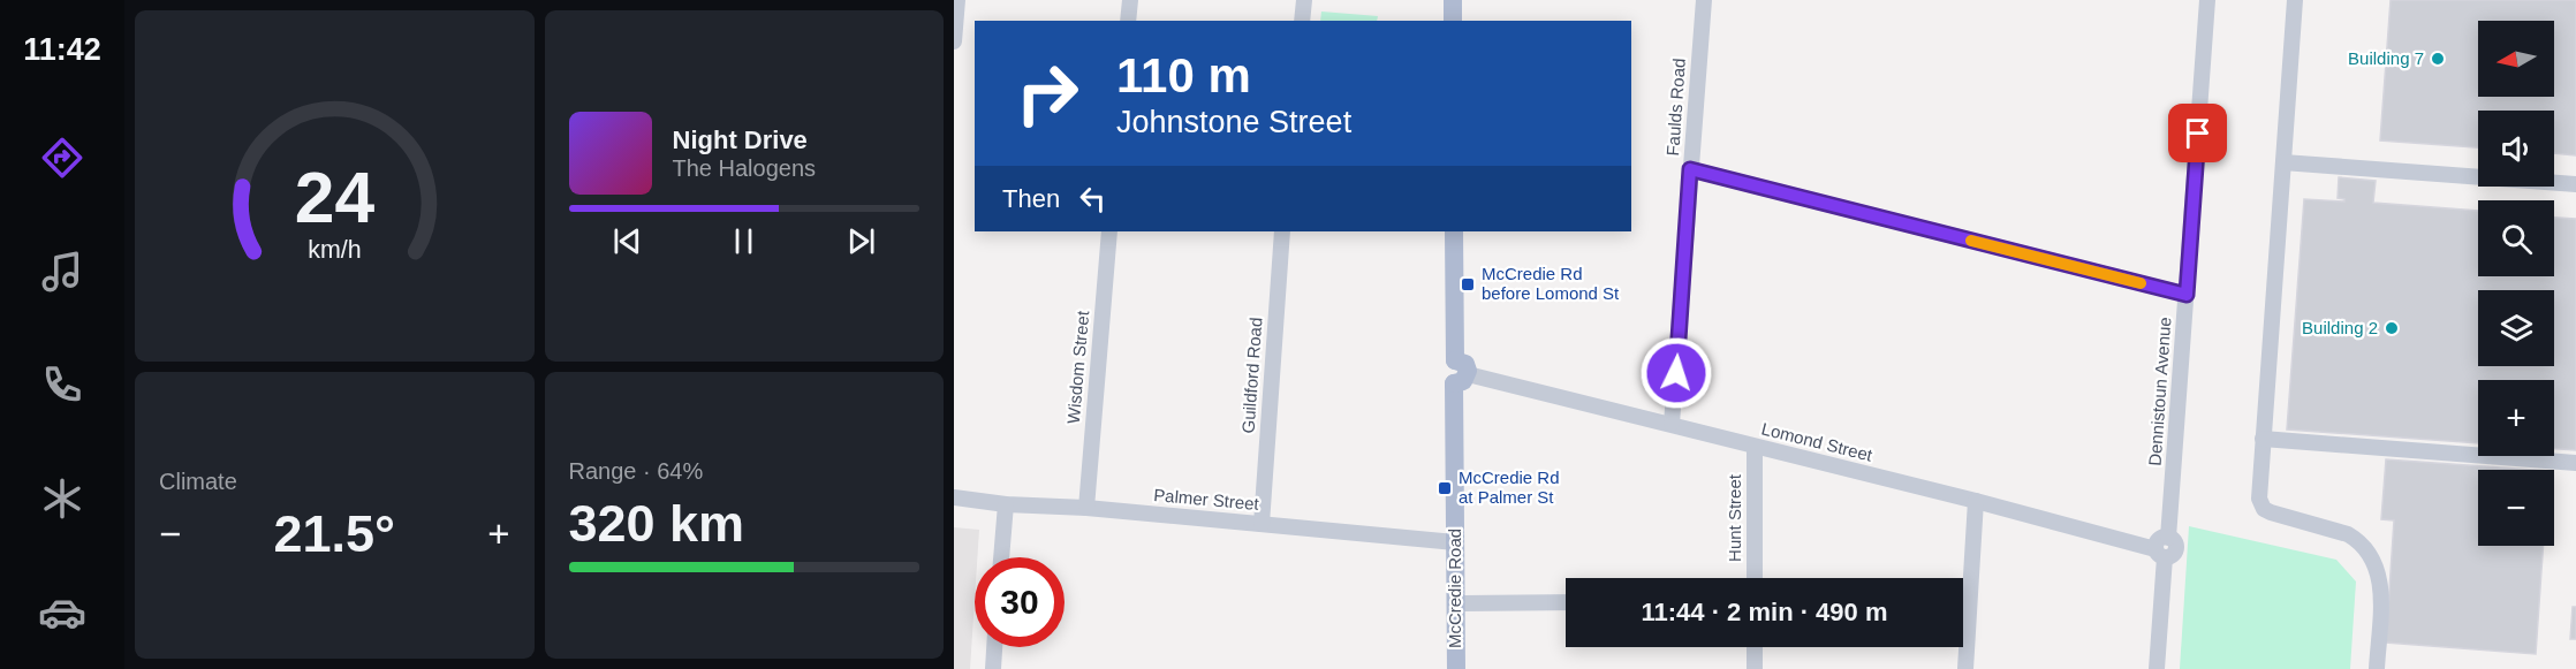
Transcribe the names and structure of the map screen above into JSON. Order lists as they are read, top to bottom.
{
  "streets": {
    "main road": ["McCredie Road"],
    "street": [
      "Faulds Road",
      "Wisdom Street",
      "Guildford Road",
      "Dennistoun Avenue",
      "Lomond Street",
      "Palmer Street",
      "Hunt Street"
    ]
  },
  "crossings": [
    ["Faulds Road", "Lomond Street"],
    ["Wisdom Street", "Palmer Street"],
    ["Guildford Road", "Palmer Street"],
    ["Dennistoun Avenue", "Lomond Street"],
    ["Lomond Street", "Hunt Street"],
    ["Lomond Street", "McCredie Road"],
    ["Palmer Street", "McCredie Road"]
  ],
  "places": {
    "other": ["Building 7", "Building 2"],
    "transit": ["McCredie Rd before Lomond St", "McCredie Rd at Palmer St"]
  },
  "north": "left",
  "page": {
    "tabs": "11:42",
    "map_buttons": ["+", "−"],
    "turn": ["110 m", "Johnstone Street"],
    "song": ["Night Drive", "The Halogens"],
    "then": "Then",
    "tile": [
      "Climate",
      ["Range · 64%", "320 km"]
    ],
    "heat": ["−", "21.5°", "+"],
    "limit": "30",
    "trip": "11:44 · 2 min · 490 m",
    "gauge": ["24", "km/h"]
  }
}
